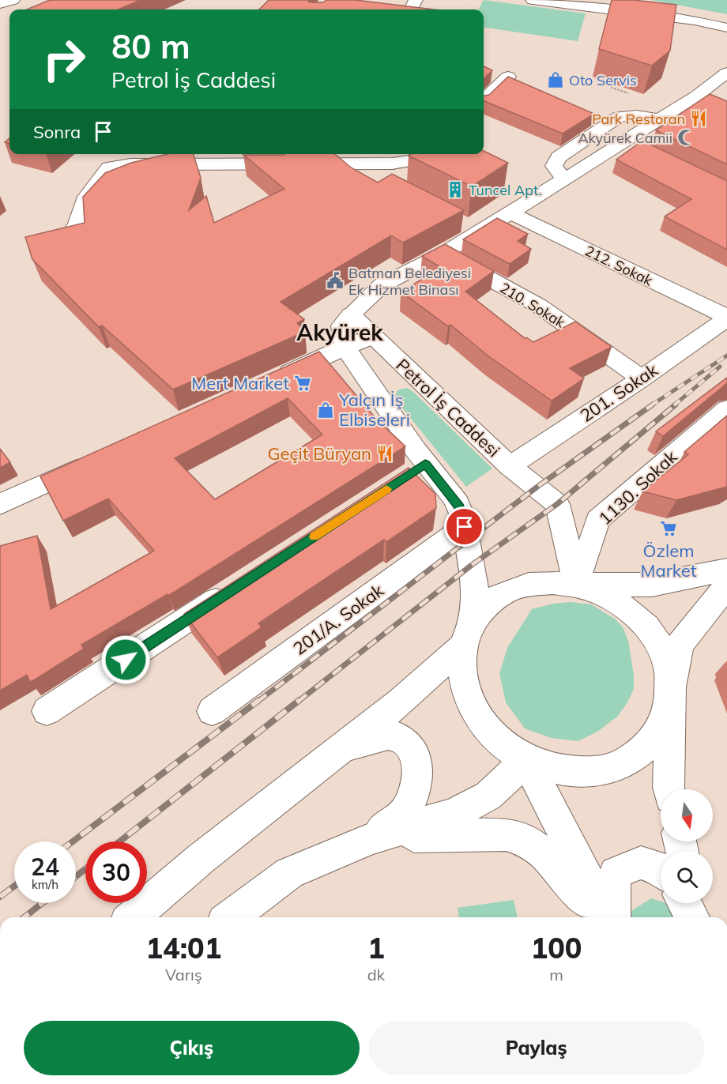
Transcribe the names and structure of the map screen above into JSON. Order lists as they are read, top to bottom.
{
  "streets": {
    "street": [
      "212. Sokak",
      "210. Sokak",
      "201. Sokak",
      "Petrol İş Caddesi",
      "1130. Sokak",
      "201/A. Sokak"
    ]
  },
  "crossings": [
    ["212. Sokak", "201. Sokak"],
    ["210. Sokak", "201. Sokak"],
    ["201. Sokak", "Petrol İş Caddesi"],
    ["Petrol İş Caddesi", "1130. Sokak"],
    ["Petrol İş Caddesi", "201/A. Sokak"]
  ],
  "districts": ["Akyürek"],
  "places": {
    "shop": ["Oto Servis", "Yalçın İş Elbiseleri"],
    "restaurant": ["Park Restoran", "Geçit Büryan"],
    "mosque": ["Akyürek Camii"],
    "building": ["Tuncel Apt."],
    "public building": ["Batman Belediyesi Ek Hizmet Binası"],
    "supermarket": ["Mert Market", "Özlem Market"]
  },
  "north": "bottom",
  "page": {
    "turn": ["80 m", "Petrol İş Caddesi"],
    "then": "Sonra",
    "speed": "24 km/h",
    "limit": "30",
    "eta": [
      "14:01",
      "Varış",
      "1",
      "dk",
      "100",
      "m"
    ],
    "buttons": ["Çıkış", "Paylaş"]
  }
}
